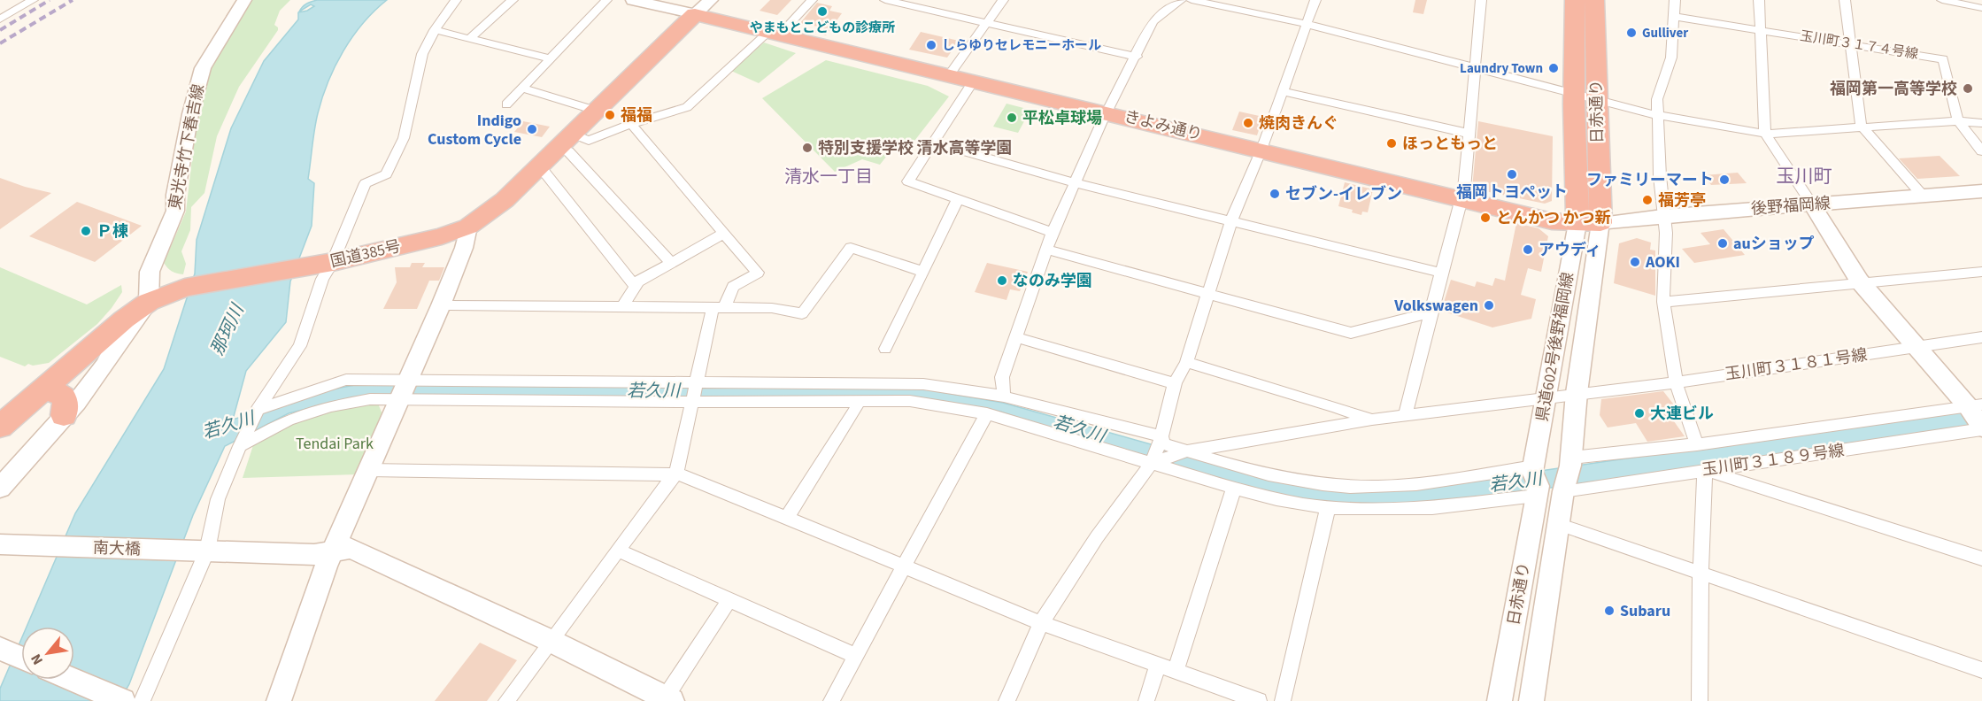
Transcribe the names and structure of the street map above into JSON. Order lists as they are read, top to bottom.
{
  "streets": {
    "highway": ["日赤通り", "きよみ通り", "国道385号"],
    "main road": [
      "東光寺竹下春吉線",
      "後野福岡線",
      "県道602号後野福岡線",
      "南大橋"
    ],
    "street": ["玉川町３１７４号線", "玉川町３１８１号線", "玉川町３１８９号線"]
  },
  "crossings": [
    ["日赤通り", "きよみ通り"],
    ["日赤通り", "後野福岡線"],
    ["日赤通り", "県道602号後野福岡線"],
    ["日赤通り", "玉川町３１８９号線"],
    ["きよみ通り", "後野福岡線"],
    ["きよみ通り", "国道385号"],
    ["きよみ通り", "県道602号後野福岡線"],
    ["東光寺竹下春吉線", "国道385号"],
    ["後野福岡線", "県道602号後野福岡線"],
    ["県道602号後野福岡線", "玉川町３１８１号線"],
    ["県道602号後野福岡線", "玉川町３１８９号線"]
  ],
  "districts": ["玉川町", "清水一丁目"],
  "water": ["那珂川", "若久川"],
  "parks": ["Tendai Park"],
  "places": [
    "やまもとこどもの診療所",
    "Gulliver",
    "しらゆりセレモニーホール",
    "Laundry Town",
    "福岡第一高等学校",
    "福福",
    "平松卓球場",
    "焼肉きんぐ",
    "Indigo Custom Cycle",
    "ほっともっと",
    "特別支援学校 清水高等学園",
    "福岡トヨペット",
    "ファミリーマート",
    "セブン-イレブン",
    "福芳亭",
    "とんかつ かつ新",
    "Ｐ棟",
    "auショップ",
    "アウディ",
    "AOKI",
    "なのみ学園",
    "Volkswagen",
    "大連ビル",
    "Subaru"
  ],
  "north": "bottom left"
}
